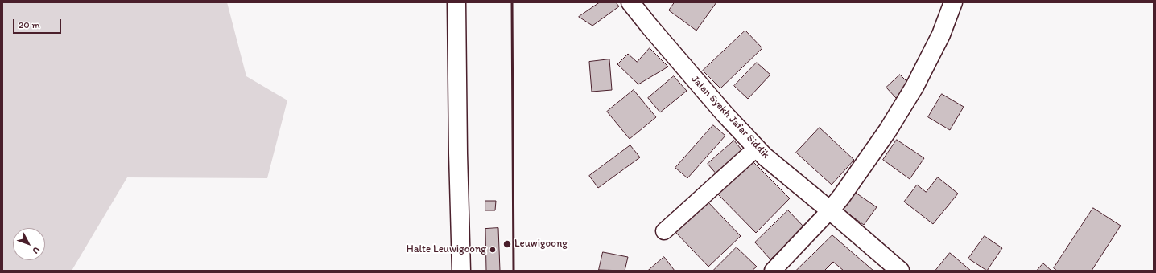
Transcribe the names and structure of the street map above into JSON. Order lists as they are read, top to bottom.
{
  "streets": {
    "main road": ["Jalan Syekh Jafar Siddik"]
  },
  "places": ["Leuwigoong", "Halte Leuwigoong"],
  "scale_bar": "20 m",
  "north": "bottom right"
}
